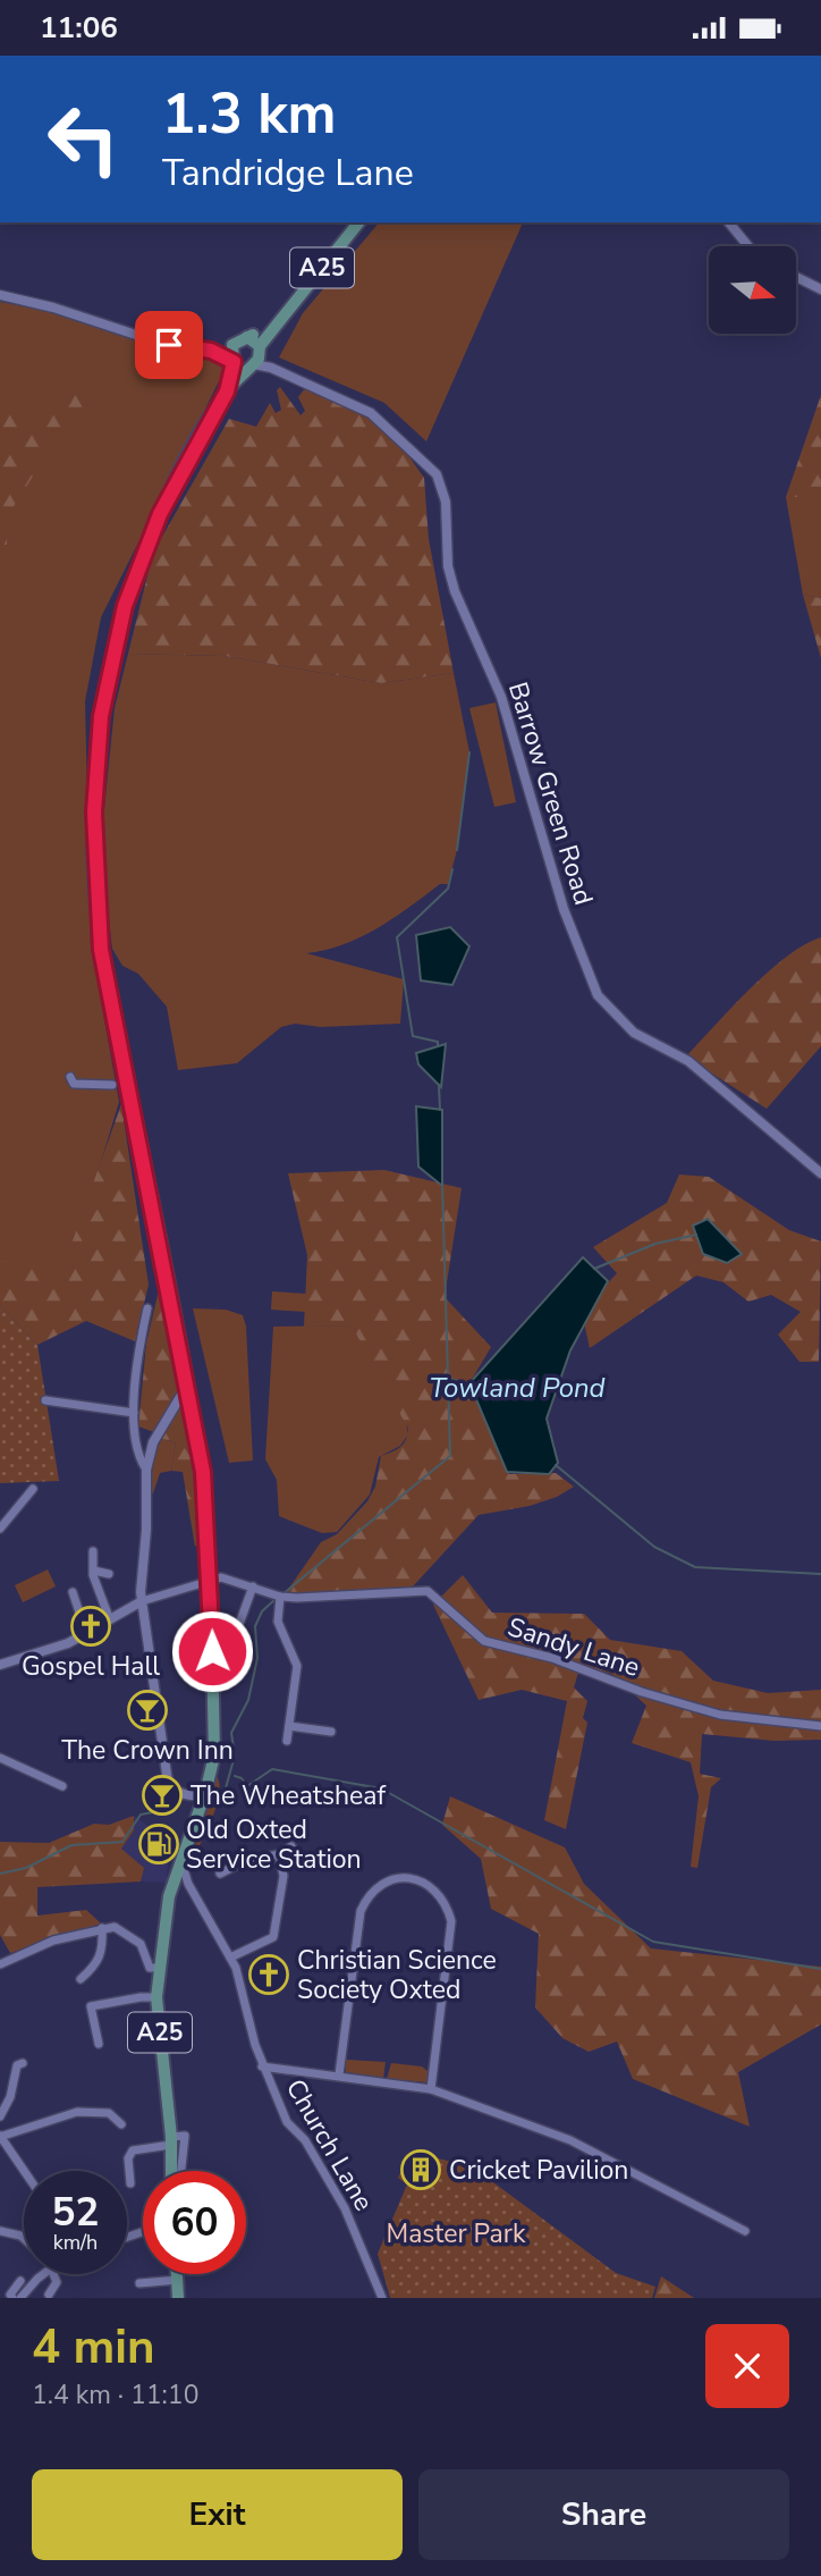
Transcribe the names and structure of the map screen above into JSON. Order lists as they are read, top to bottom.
{
  "streets": {
    "main road": ["A25"],
    "street": ["Barrow Green Road", "Sandy Lane", "Church Lane"]
  },
  "crossings": [
    ["A25", "Barrow Green Road"],
    ["A25", "Church Lane"]
  ],
  "water": ["Towland Pond"],
  "parks": ["Master Park"],
  "places": {
    "church": ["Gospel Hall", "Christian Science Society Oxted"],
    "bar": ["The Crown Inn", "The Wheatsheaf"],
    "fuel station": ["Old Oxted Service Station"],
    "building": ["Cricket Pavilion"]
  },
  "north": "right",
  "page": {
    "status": "11:06",
    "turn": ["1.3 km", "Tandridge Lane"],
    "speed": "52 km/h",
    "limit": "60",
    "heading": ["4 min", "1.4 km · 11:10"],
    "buttons": ["Exit", "Share"]
  }
}
